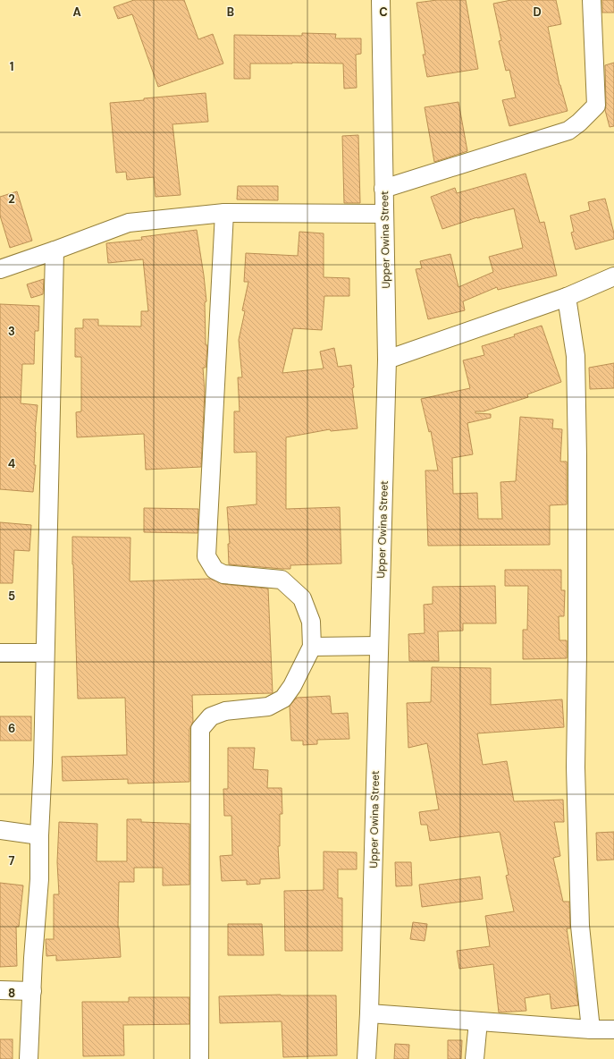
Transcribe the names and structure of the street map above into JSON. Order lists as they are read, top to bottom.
{
  "streets": {
    "street": ["Upper Owina Street"]
  },
  "grid": {
    "columns": [
      "A",
      "B",
      "C",
      "D"
    ],
    "rows": [
      "1",
      "2",
      "3",
      "4",
      "5",
      "6",
      "7",
      "8"
    ]
  }
}
